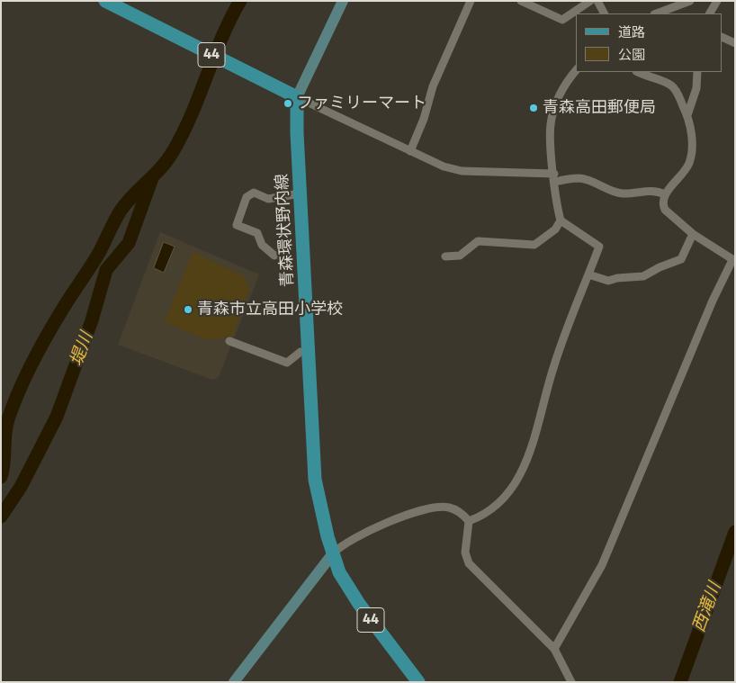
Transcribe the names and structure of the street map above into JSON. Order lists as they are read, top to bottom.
{
  "streets": {
    "main road": ["44", "青森環状野内線"]
  },
  "crossings": [
    ["44", "青森環状野内線"]
  ],
  "water": ["堤川", "西滝川"],
  "places": ["ファミリーマート", "青森高田郵便局", "青森市立高田小学校"],
  "legend": ["道路", "公園"]
}
